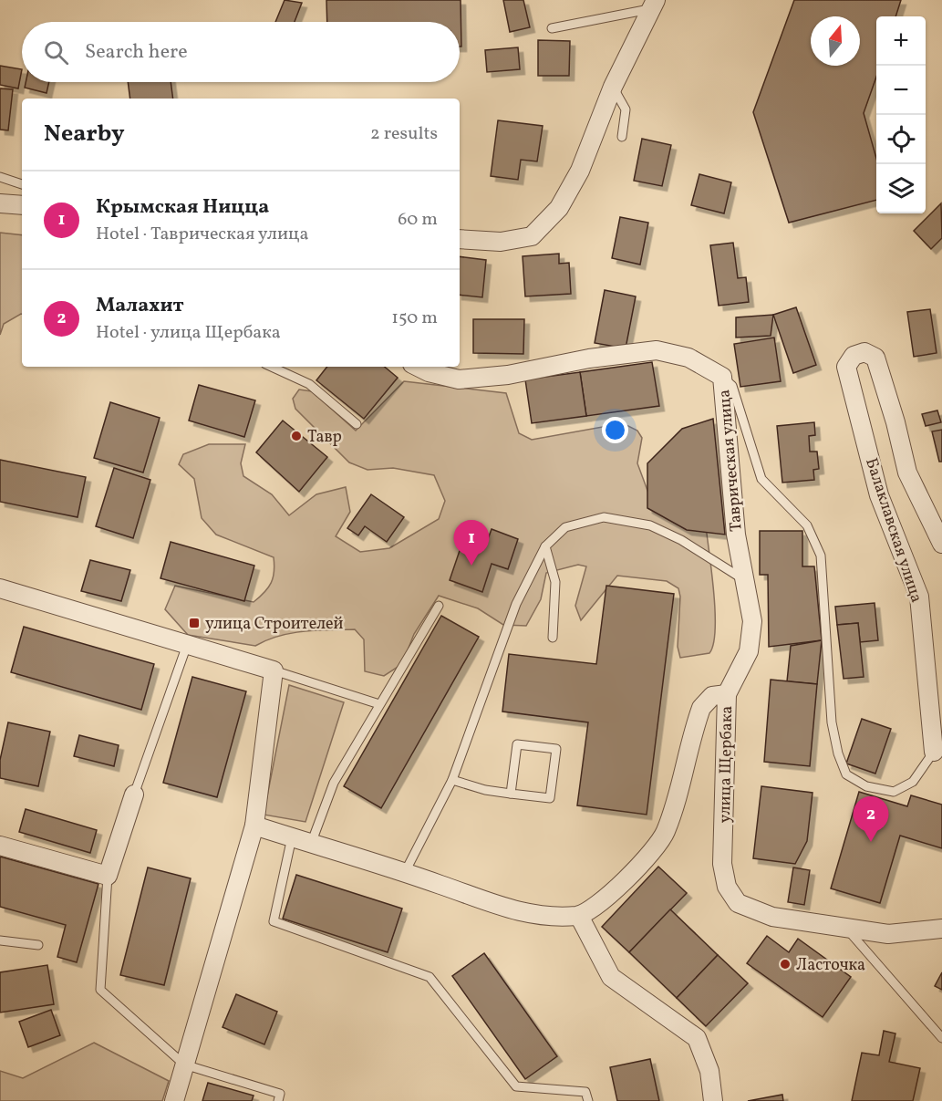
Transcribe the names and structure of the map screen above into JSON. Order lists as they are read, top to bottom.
{
  "streets": {
    "street": ["Таврическая улица", "Балаклавская улица", "улица Щербака"]
  },
  "crossings": [
    ["Таврическая улица", "Балаклавская улица"],
    ["Таврическая улица", "улица Щербака"]
  ],
  "places": {
    "other": ["Тавр", "Ласточка"],
    "transit": ["улица Строителей"]
  },
  "north": "top",
  "page": {
    "map_buttons": ["+", "−"],
    "search": "Search here",
    "heading": ["Nearby", "2 results"],
    "list": [
      {
        "mark": "1",
        "name": "Крымская Ницца",
        "note": "Hotel · Таврическая улица",
        "value": "60 m"
      },
      {
        "mark": "2",
        "name": "Малахит",
        "note": "Hotel · улица Щербака",
        "value": "150 m"
      }
    ],
    "pins": ["1", "2"]
  }
}
